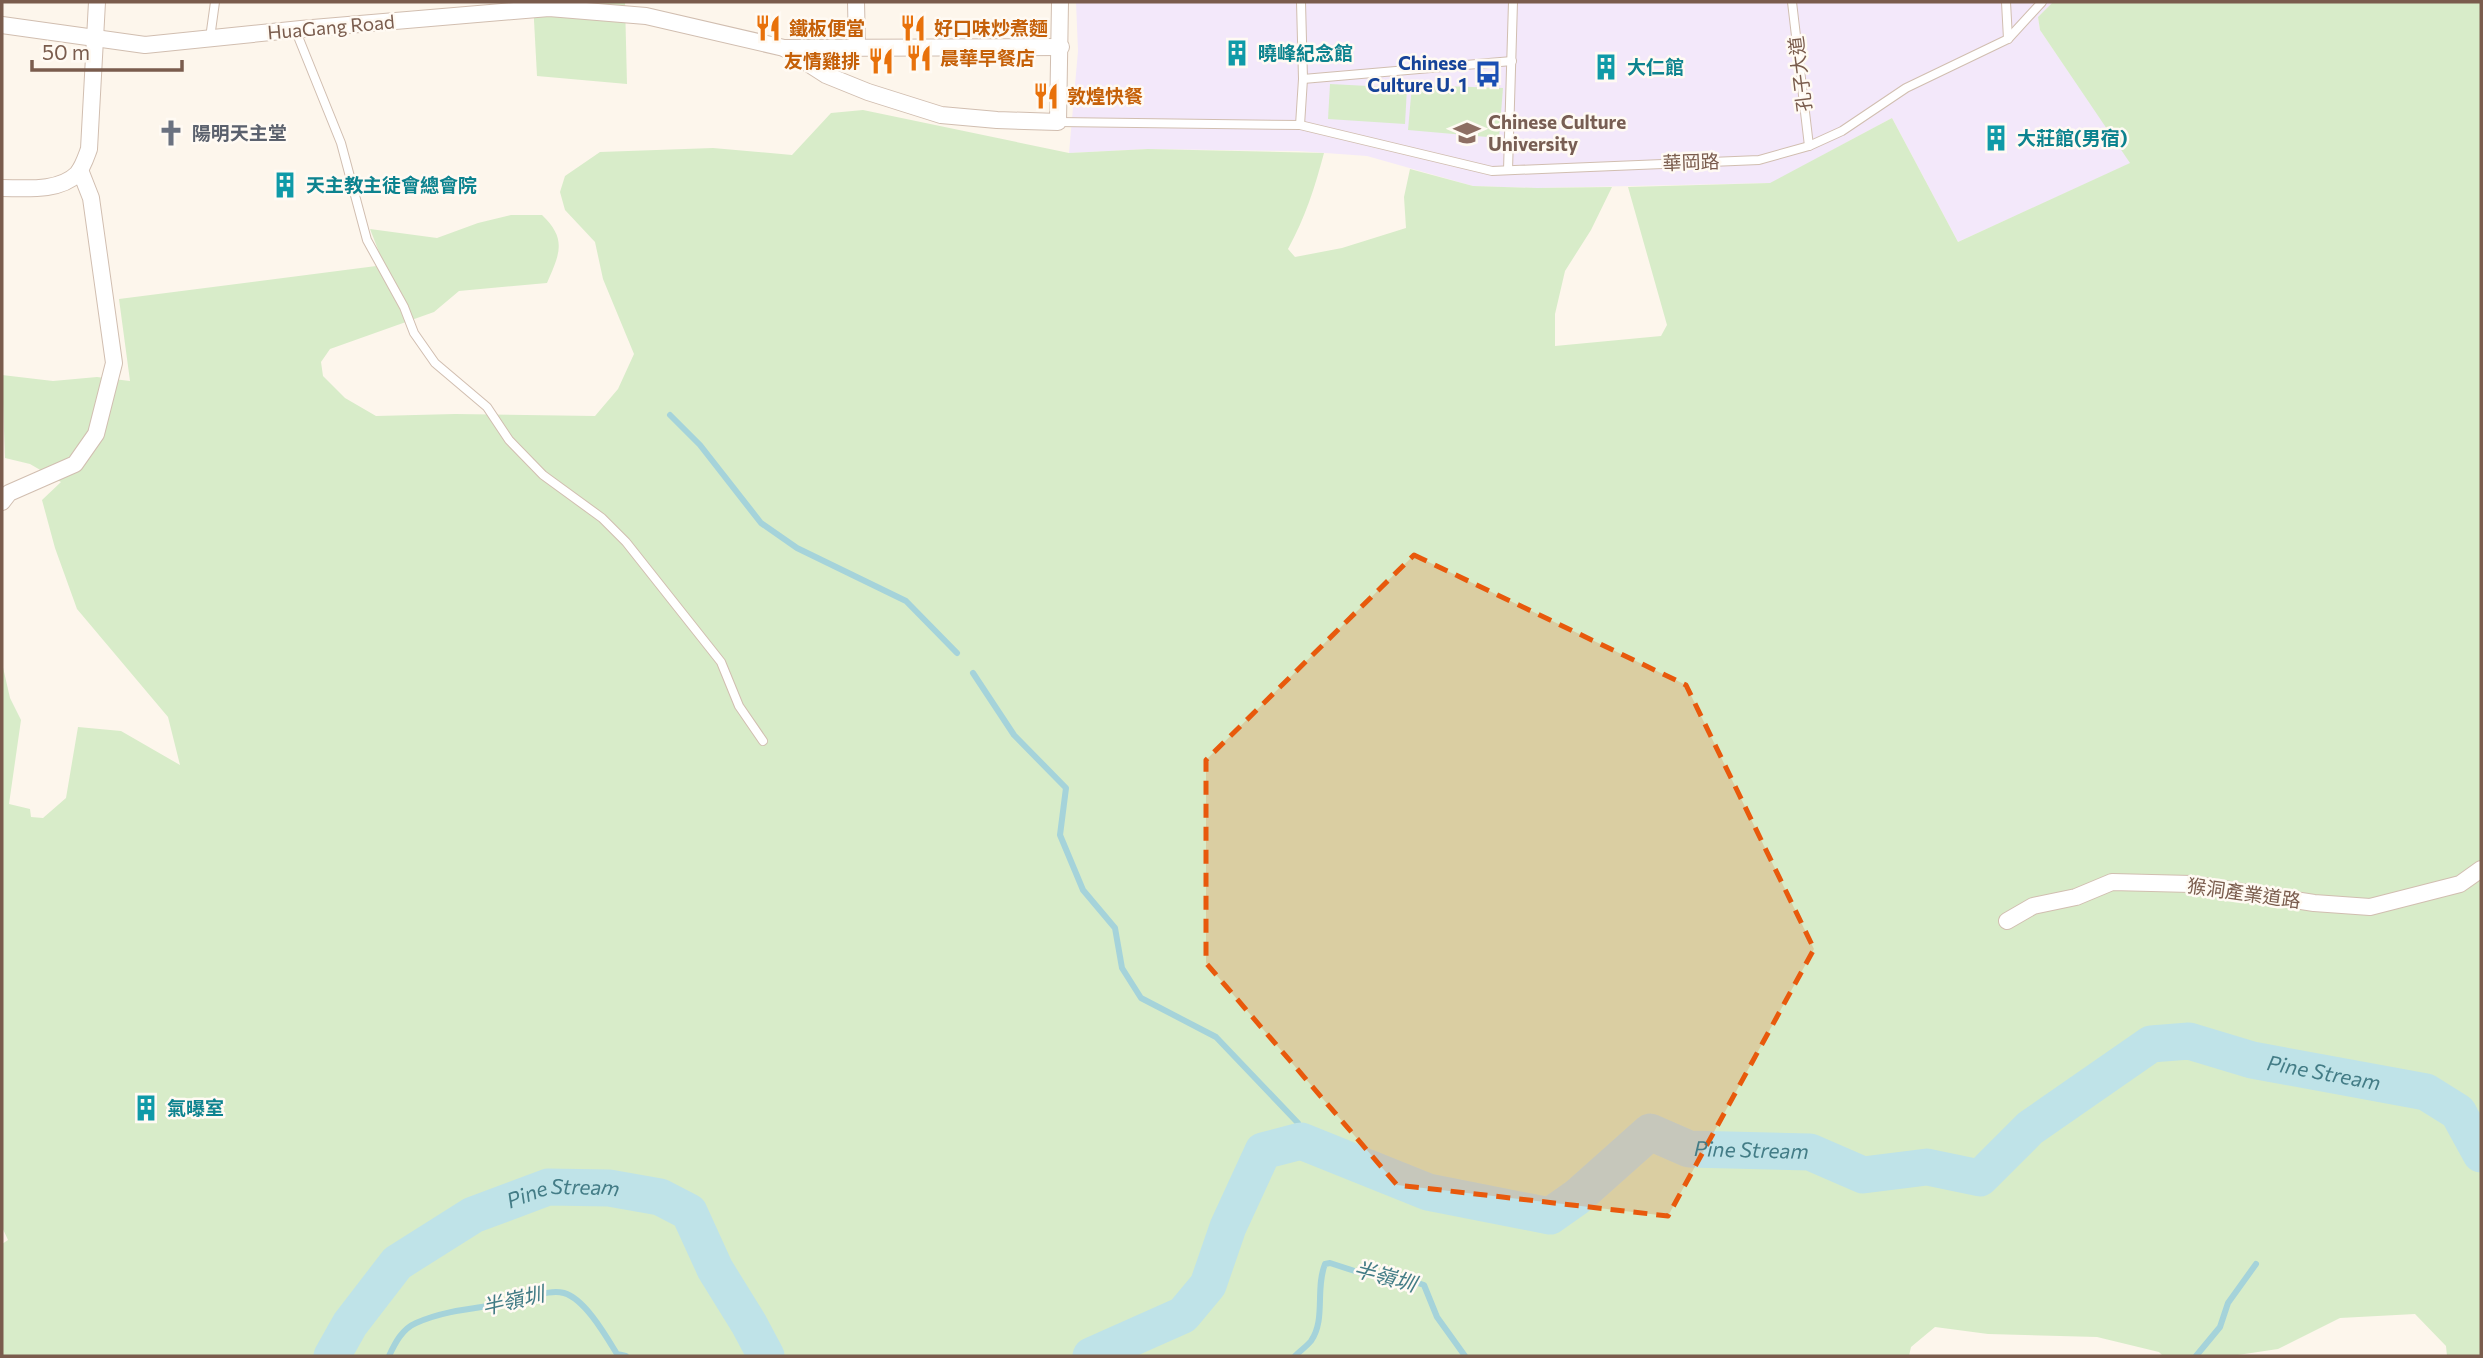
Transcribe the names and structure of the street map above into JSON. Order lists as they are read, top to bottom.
{
  "streets": {
    "street": ["HuaGang Road", "猴洞產業道路"],
    "lane": ["孔子大道", "華岡路"]
  },
  "crossings": [
    ["HuaGang Road", "華岡路"],
    ["孔子大道", "華岡路"]
  ],
  "water": ["Pine Stream", "半嶺圳"],
  "places": {
    "restaurant": [
      "鐵板便當",
      "好口味炒煮麵",
      "晨華早餐店",
      "友情雞排",
      "敦煌快餐"
    ],
    "building": [
      "曉峰紀念館",
      "大仁館",
      "大莊館(男宿)",
      "天主教主徒會總會院",
      "氣曝室"
    ],
    "bus stop": ["Chinese Culture U. 1"],
    "church": ["陽明天主堂"],
    "school or university": ["Chinese Culture University"]
  },
  "scale_bar": "50 m"
}
